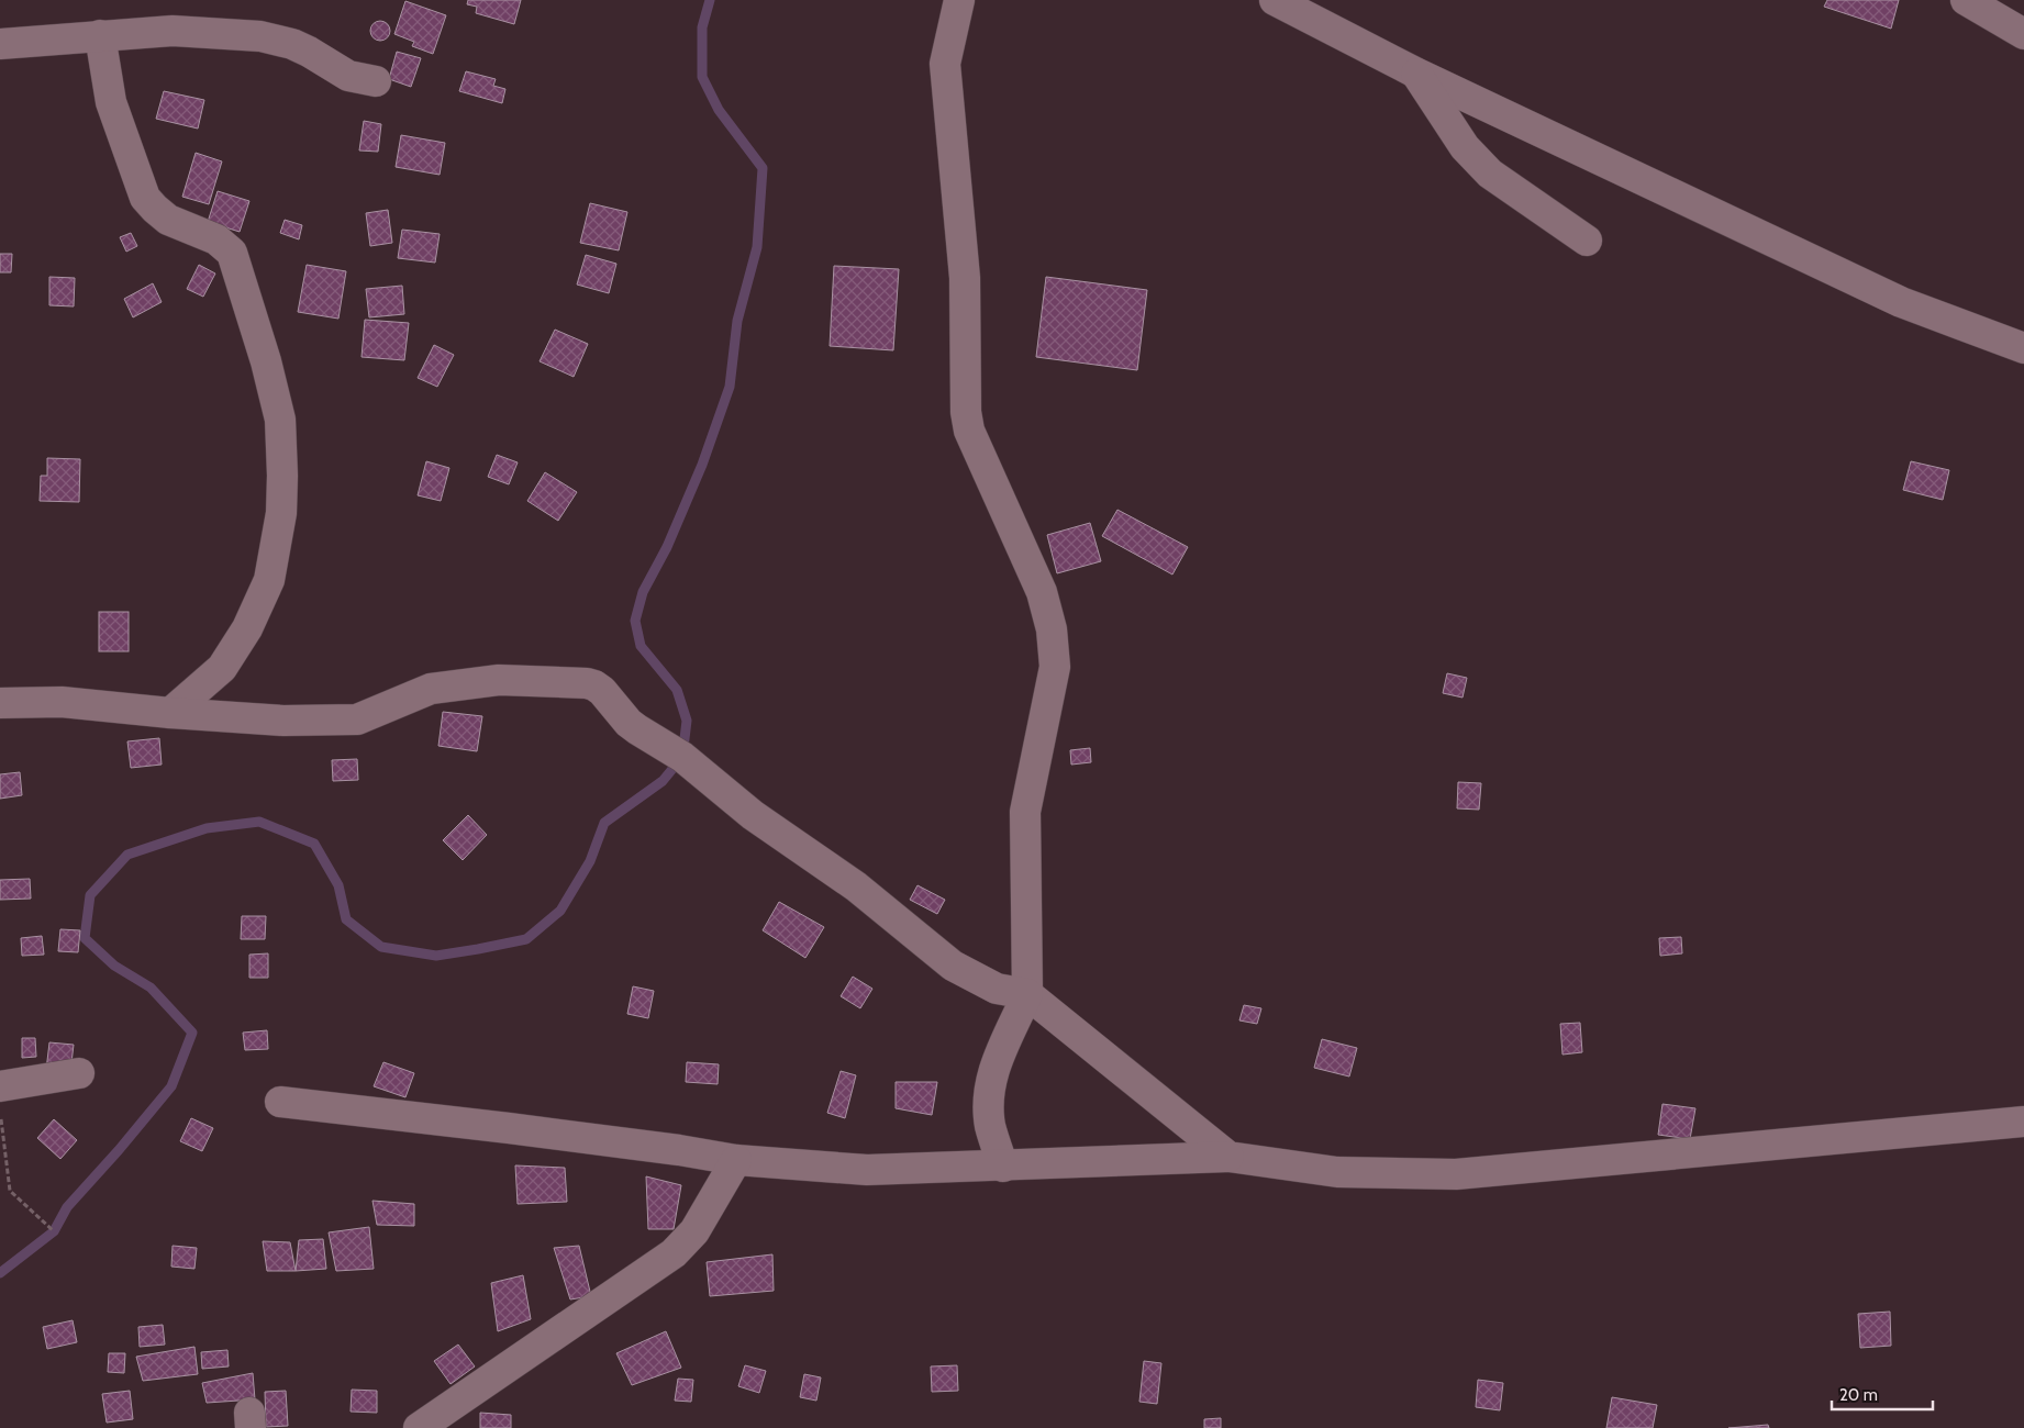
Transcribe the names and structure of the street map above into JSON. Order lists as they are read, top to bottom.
{
  "scale_bar": "20 m"
}
